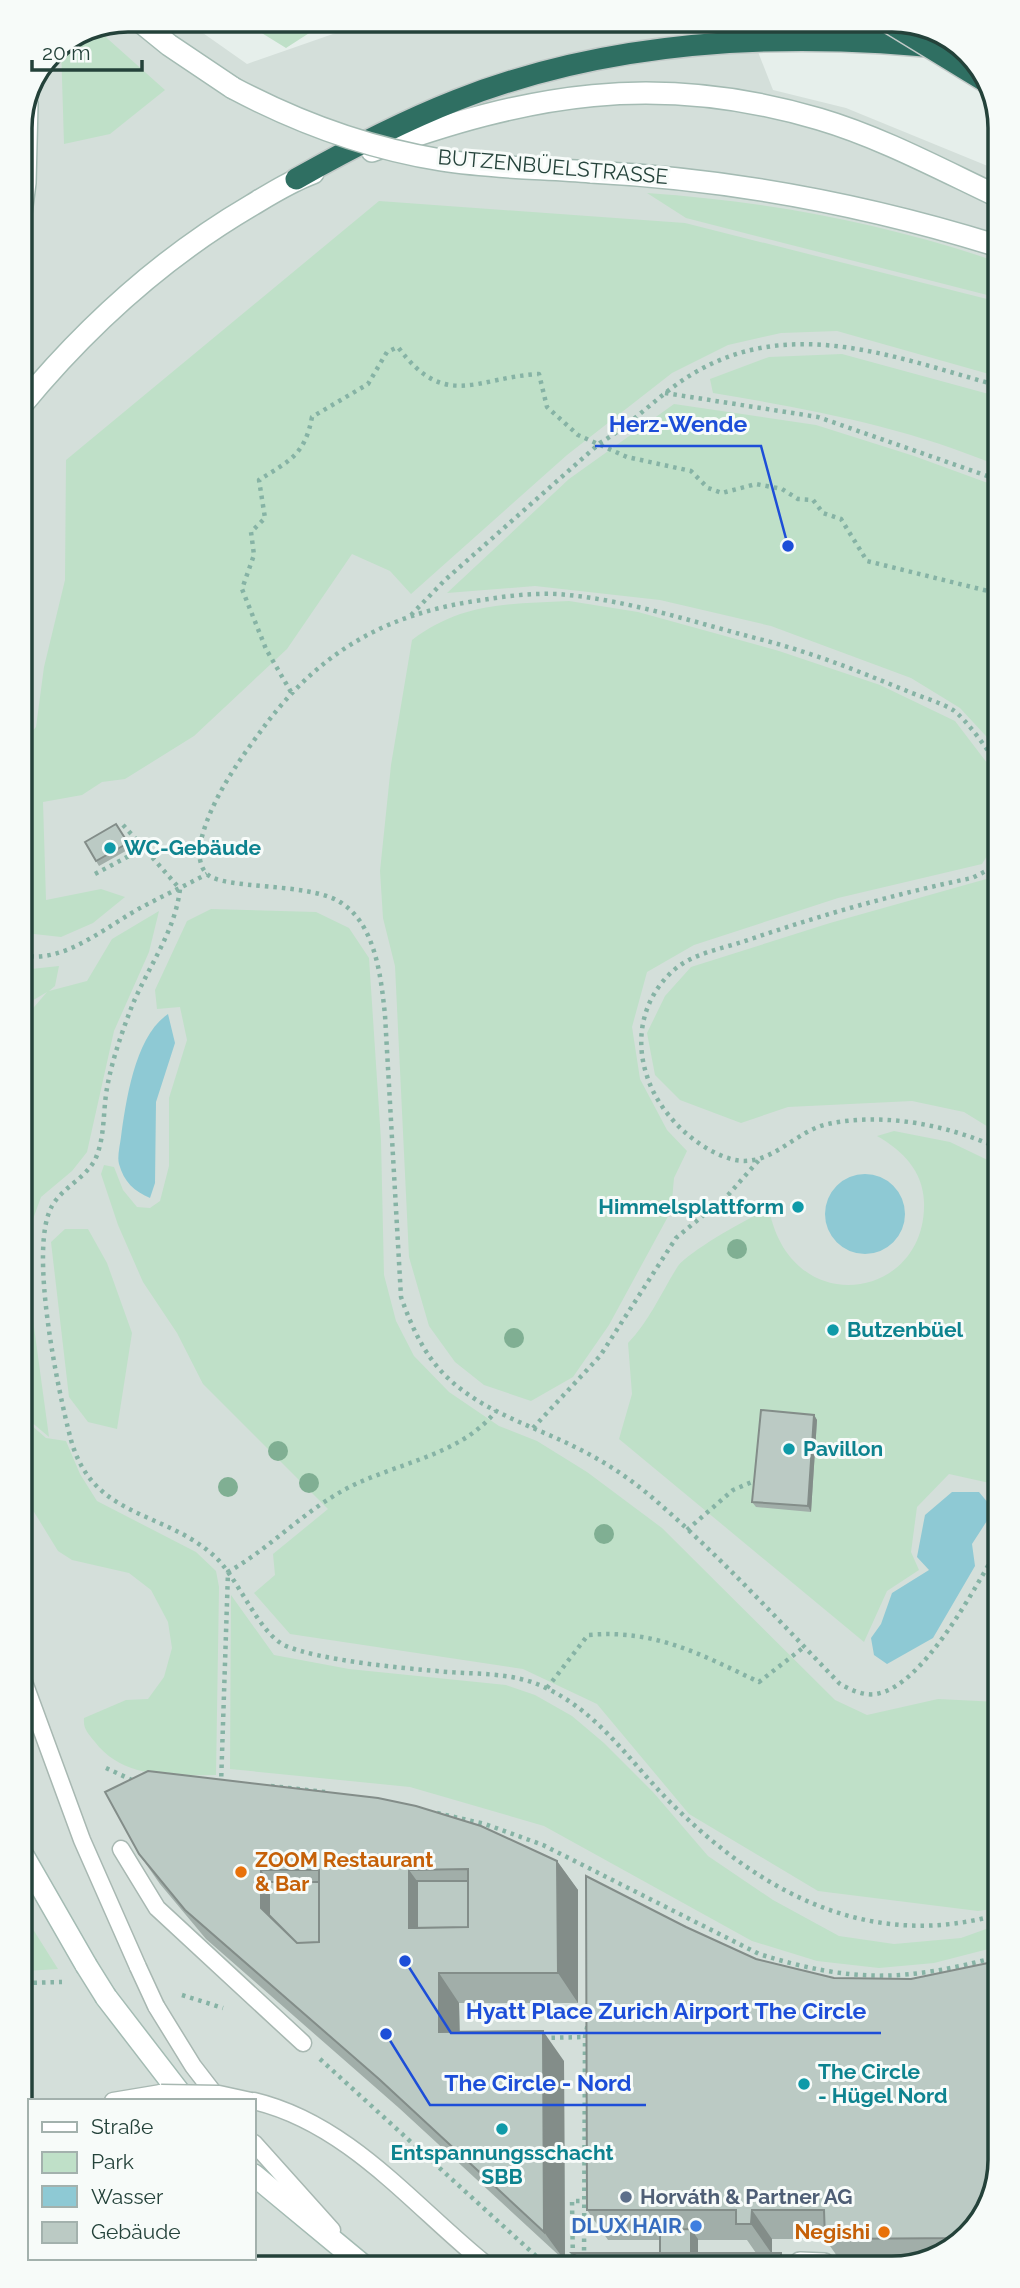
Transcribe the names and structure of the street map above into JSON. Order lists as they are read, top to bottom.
{
  "streets": {
    "main road": ["BUTZENBÜELSTRASSE"]
  },
  "places": [
    "Herz-Wende",
    "WC-Gebäude",
    "Himmelsplattform",
    "Butzenbüel",
    "Pavillon",
    "ZOOM Restaurant & Bar",
    "Hyatt Place Zurich Airport The Circle",
    "The Circle - Nord",
    "The Circle - Hügel Nord",
    "Entspannungsschacht SBB",
    "Horváth & Partner AG",
    "DLUX HAIR",
    "Negishi"
  ],
  "legend": [
    "Straße",
    "Park",
    "Wasser",
    "Gebäude"
  ],
  "scale_bar": "20 m"
}
